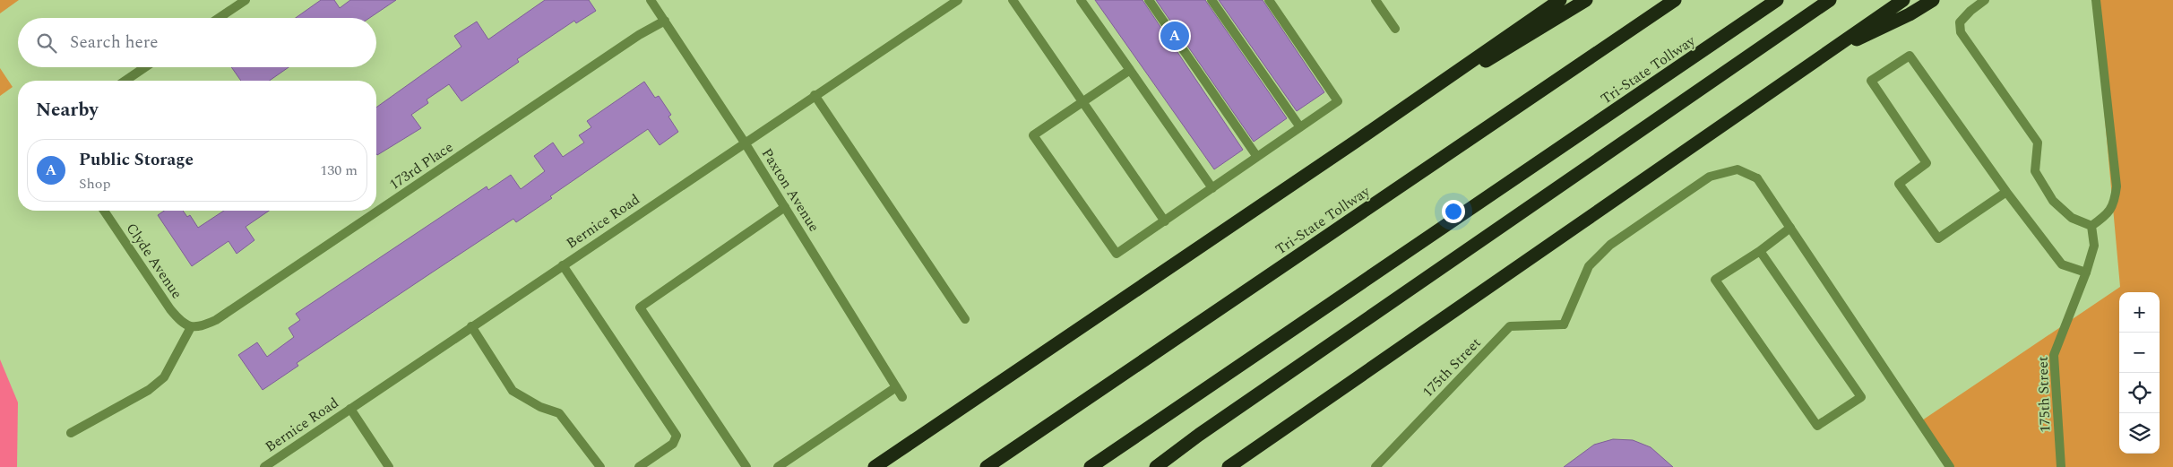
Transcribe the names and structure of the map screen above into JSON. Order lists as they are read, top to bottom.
{
  "streets": {
    "highway": ["Tri-State Tollway"],
    "street": [
      "173rd Place",
      "Paxton Avenue",
      "Bernice Road",
      "Clyde Avenue",
      "175th Street"
    ]
  },
  "crossings": [
    ["173rd Place", "Paxton Avenue"],
    ["173rd Place", "Clyde Avenue"],
    ["Paxton Avenue", "Bernice Road"]
  ],
  "page": {
    "search": "Search here",
    "pins": "A",
    "heading": "Nearby",
    "list": [
      {
        "mark": "A",
        "name": "Public Storage",
        "note": "Shop",
        "value": "130 m"
      }
    ],
    "map_buttons": ["+", "−"]
  }
}
